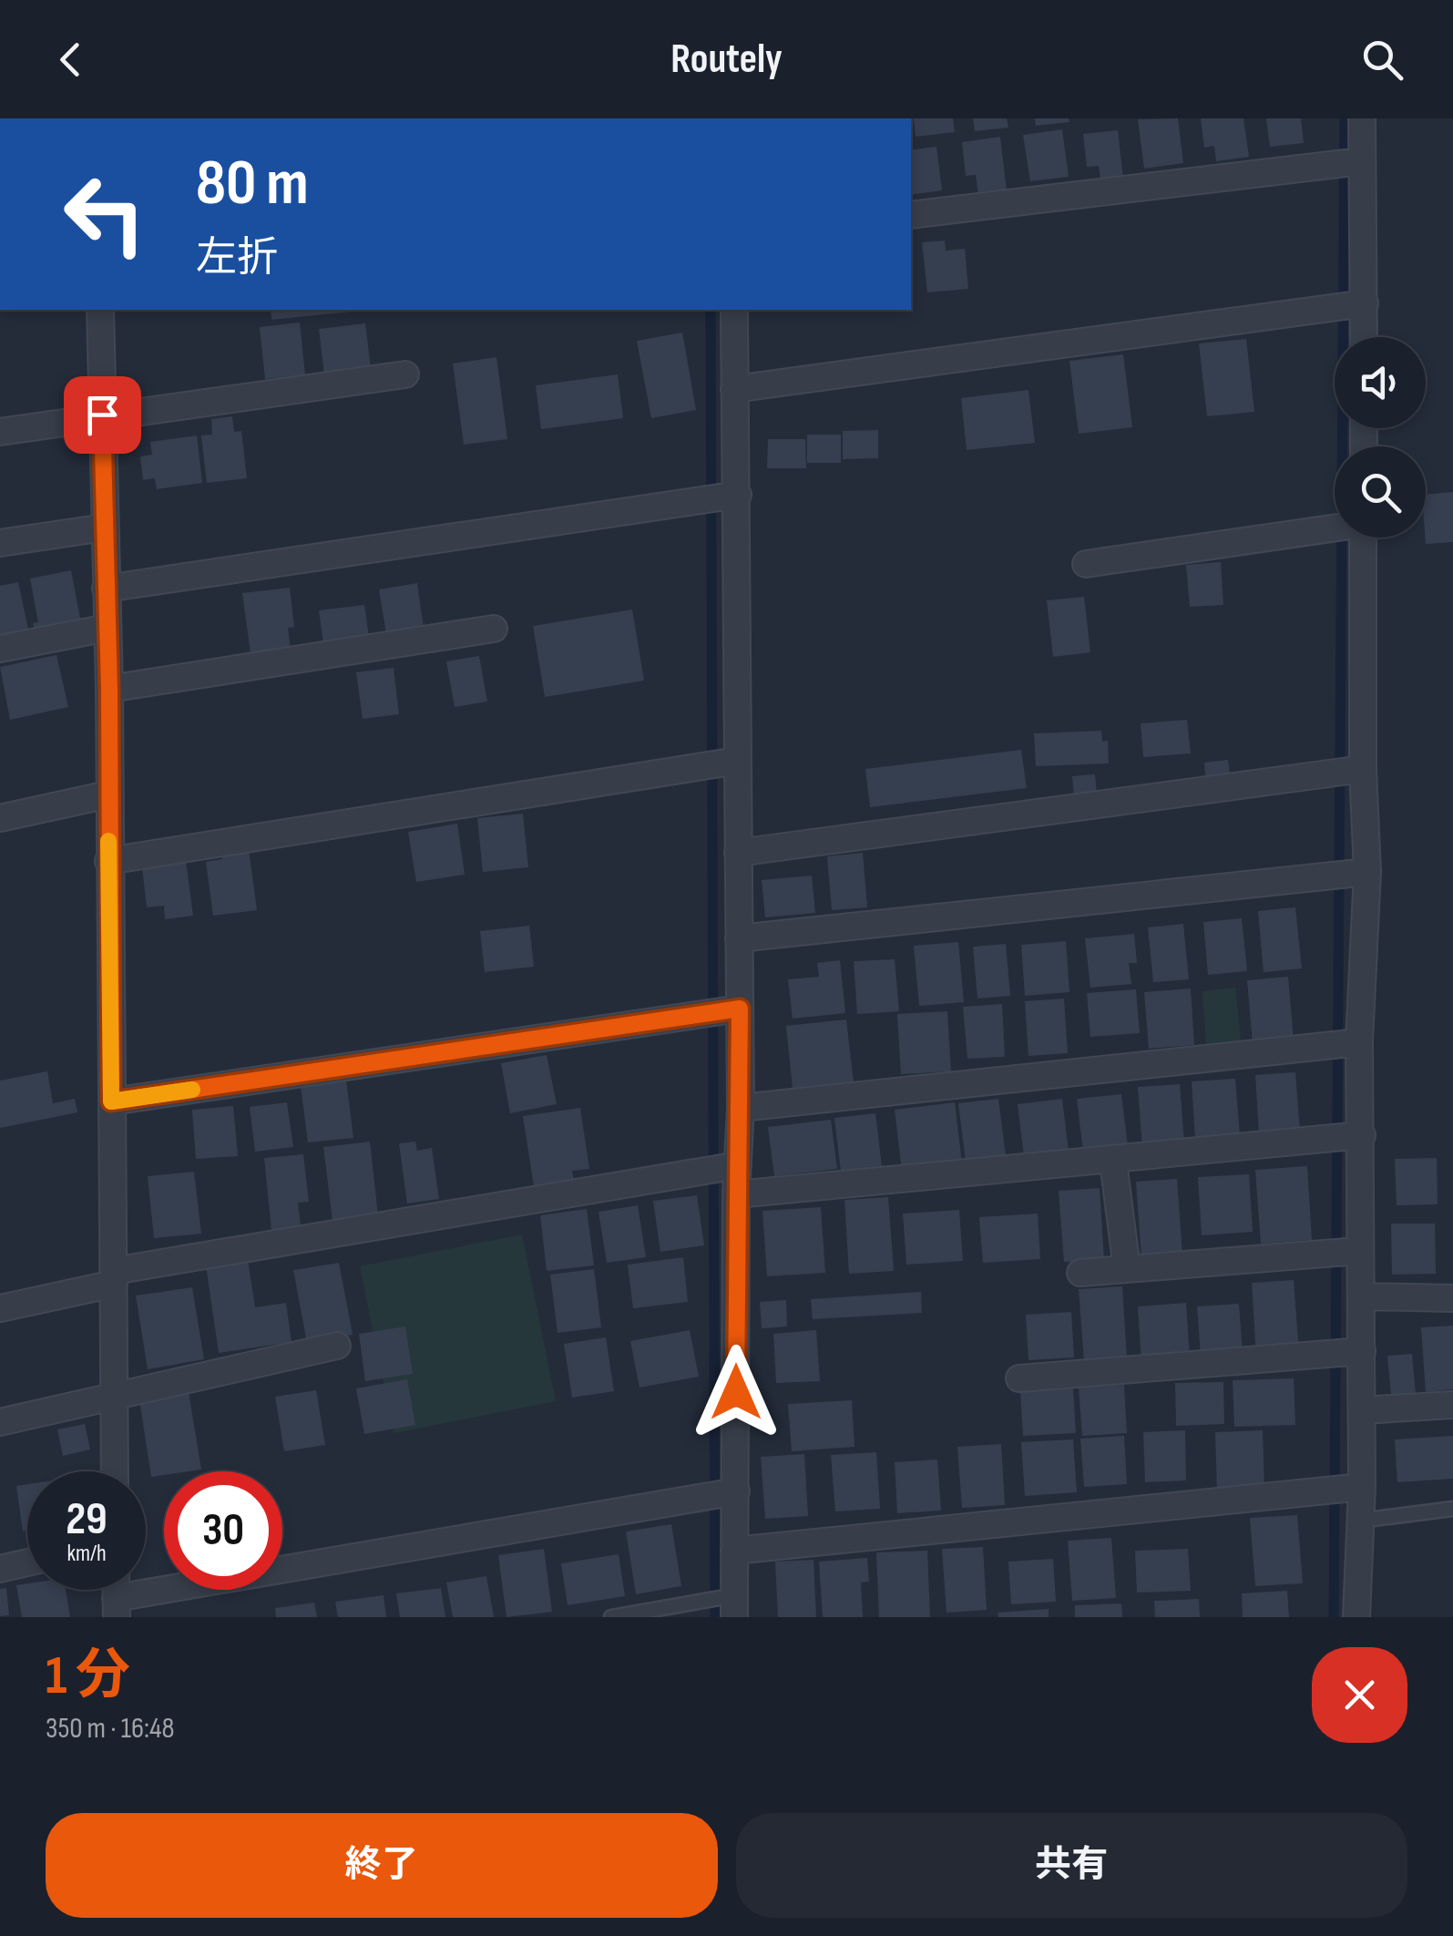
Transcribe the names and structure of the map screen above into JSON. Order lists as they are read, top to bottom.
{
  "page": {
    "header": "Routely",
    "turn": ["80 m", "左折"],
    "speed": "29 km/h",
    "limit": "30",
    "heading": ["1 分", "350 m · 16:48"],
    "buttons": ["終了", "共有"]
  }
}
